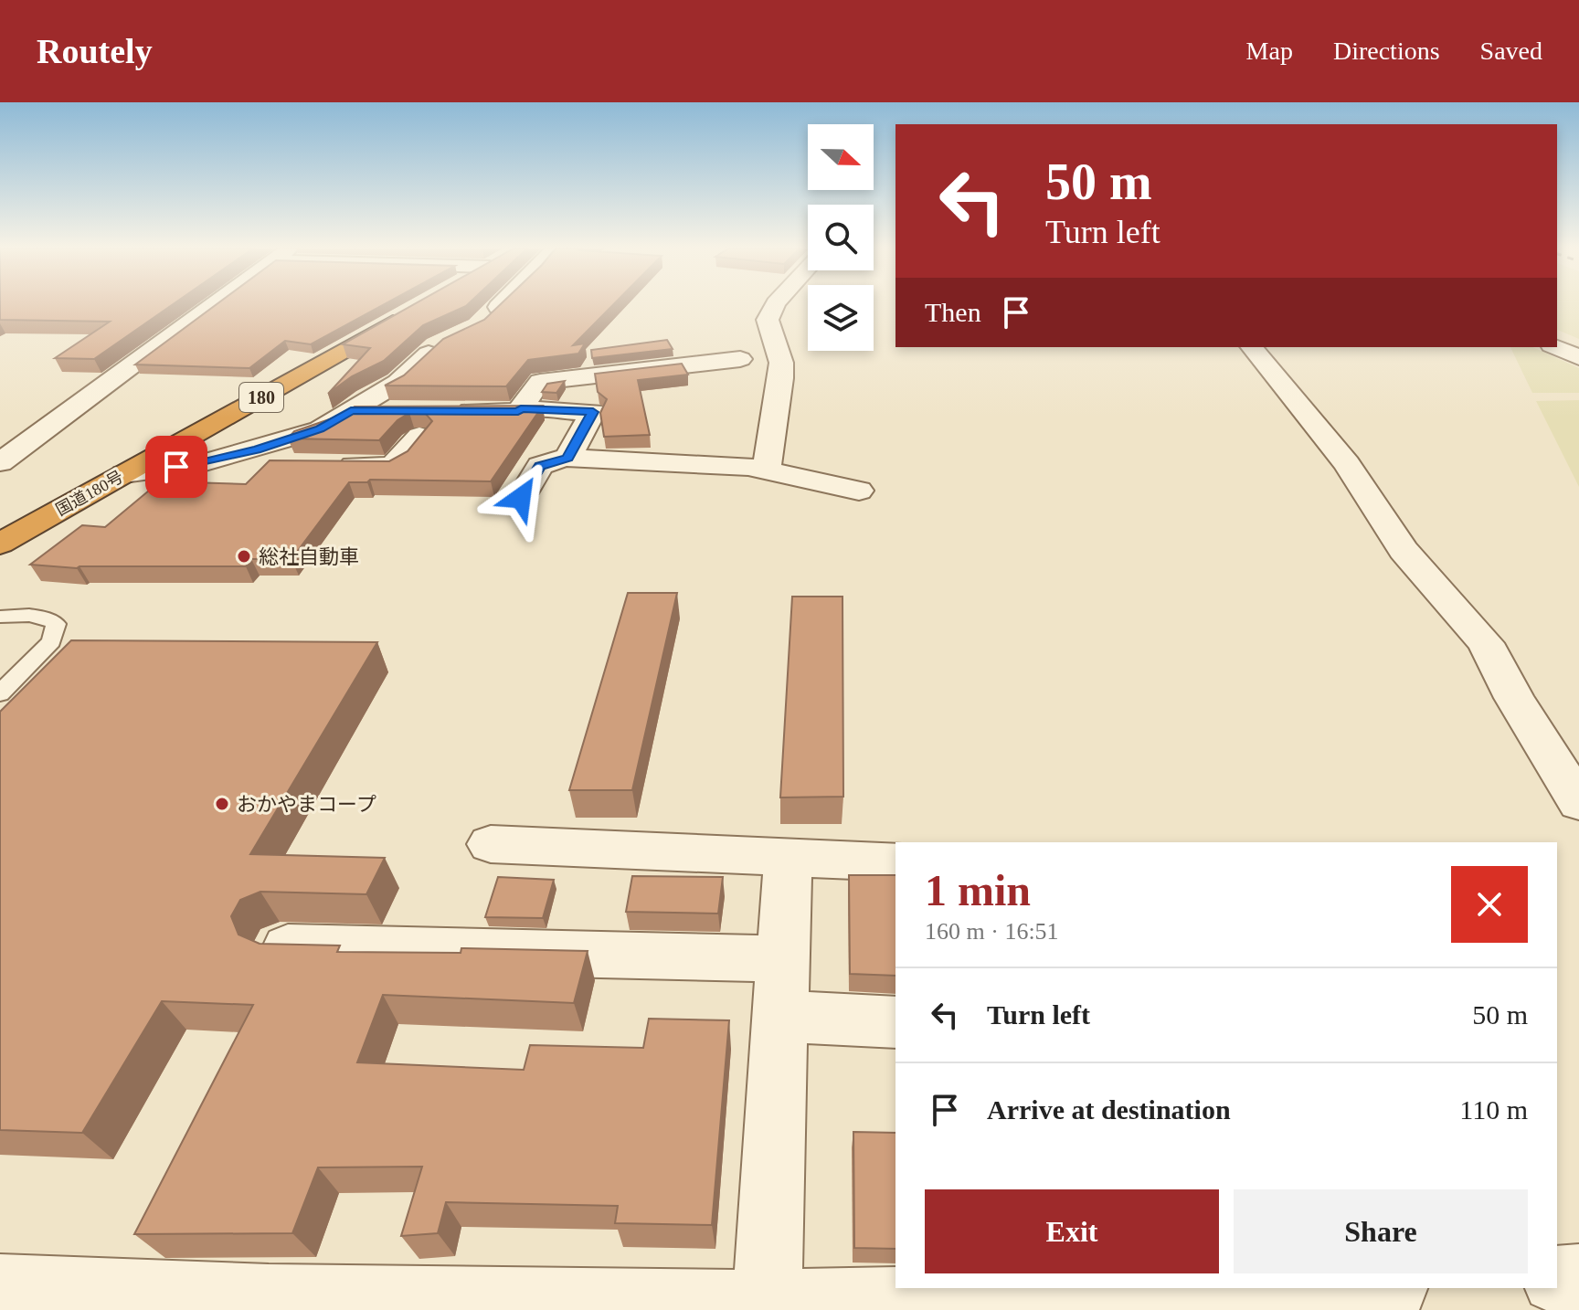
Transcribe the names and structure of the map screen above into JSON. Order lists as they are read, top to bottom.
{
  "streets": {
    "highway": ["180", "国道180号"]
  },
  "places": ["総社自動車", "おかやまコープ"],
  "north": "right",
  "page": {
    "header": "Routely",
    "nav": ["Map", "Directions", "Saved"],
    "turn": ["50 m", "Turn left"],
    "then": "Then",
    "heading": ["1 min", "160 m · 16:51"],
    "list": [
      {
        "name": "Turn left",
        "value": "50 m"
      },
      {
        "name": "Arrive at destination",
        "value": "110 m"
      }
    ],
    "buttons": ["Exit", "Share"]
  }
}
